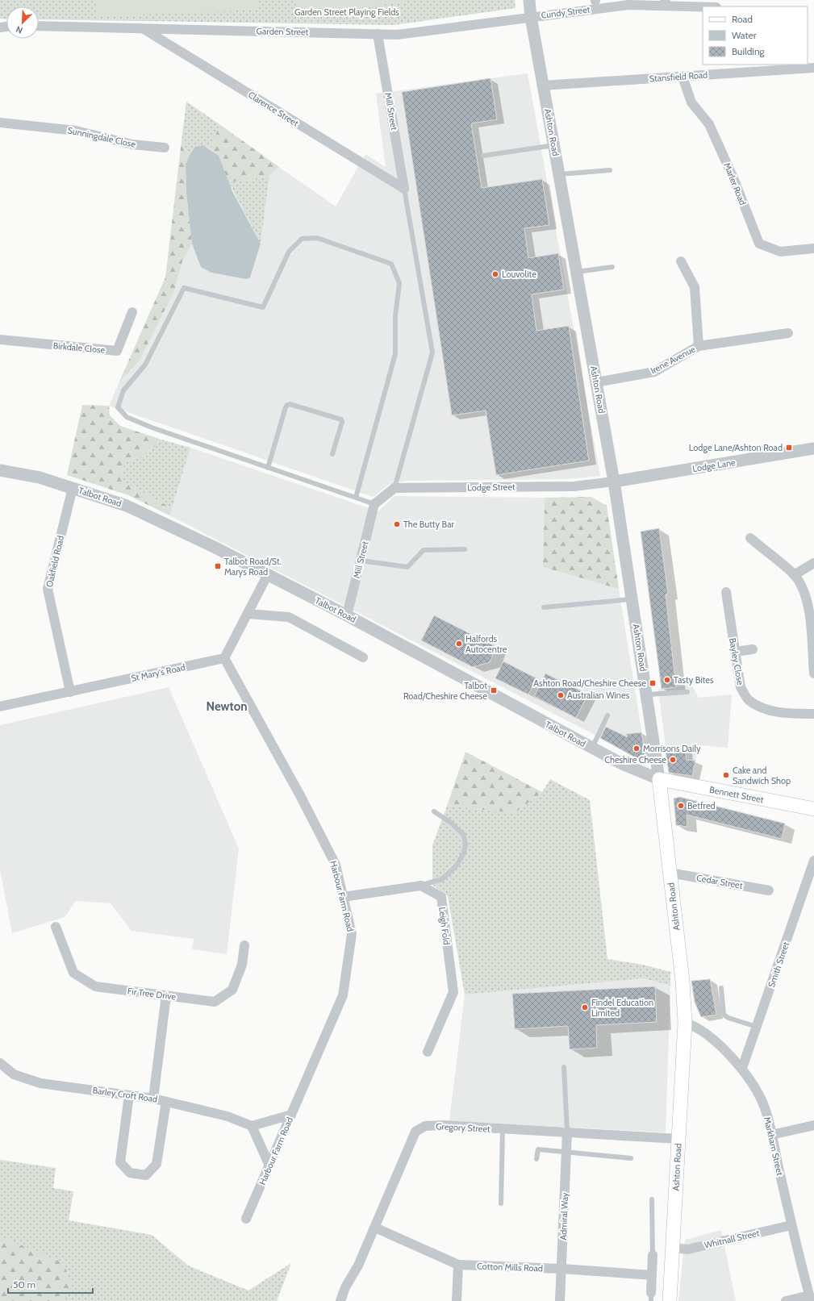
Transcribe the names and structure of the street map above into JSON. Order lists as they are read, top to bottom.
{
  "streets": {
    "main road": ["Ashton Road", "Bennett Street"],
    "street": [
      "Cundy Street",
      "Garden Street",
      "Stansfield Road",
      "Clarence Street",
      "Mill Street",
      "Sunningdale Close",
      "Marler Road",
      "Birkdale Close",
      "Irene Avenue",
      "Lodge Lane",
      "Lodge Street",
      "Talbot Road",
      "Oakfield Road",
      "Bayley Close",
      "St Mary's Road",
      "Cedar Street",
      "Harbour Farm Road",
      "Leigh Fold",
      "Smith Street",
      "Fir Tree Drive",
      "Barley Croft Road",
      "Gregory Street",
      "Markham Street",
      "Admiral Way",
      "Whitnall Street",
      "Cotton Mills Road"
    ]
  },
  "crossings": [
    ["Cundy Street", "Garden Street"],
    ["Cundy Street", "Ashton Road"],
    ["Garden Street", "Clarence Street"],
    ["Garden Street", "Mill Street"],
    ["Garden Street", "Ashton Road"],
    ["Stansfield Road", "Ashton Road"],
    ["Stansfield Road", "Marler Road"],
    ["Clarence Street", "Mill Street"],
    ["Mill Street", "Talbot Road"],
    ["Ashton Road", "Irene Avenue"],
    ["Ashton Road", "Lodge Lane"],
    ["Ashton Road", "Lodge Street"],
    ["Ashton Road", "Talbot Road"],
    ["Ashton Road", "Bennett Street"],
    ["Ashton Road", "Cedar Street"],
    ["Ashton Road", "Gregory Street"],
    ["Ashton Road", "Markham Street"],
    ["Ashton Road", "Whitnall Street"],
    ["Lodge Lane", "Lodge Street"],
    ["Talbot Road", "Oakfield Road"],
    ["Talbot Road", "Bennett Street"],
    ["Oakfield Road", "St Mary's Road"],
    ["St Mary's Road", "Harbour Farm Road"],
    ["Smith Street", "Markham Street"],
    ["Gregory Street", "Admiral Way"],
    ["Gregory Street", "Cotton Mills Road"],
    ["Markham Street", "Whitnall Street"],
    ["Admiral Way", "Cotton Mills Road"]
  ],
  "districts": ["Newton"],
  "parks": ["Garden Street Playing Fields"],
  "places": {
    "other": [
      "Louvolite",
      "The Butty Bar",
      "Halfords Autocentre",
      "Tasty Bites",
      "Australian Wines",
      "Morrisons Daily",
      "Cheshire Cheese",
      "Cake and Sandwich Shop",
      "Betfred",
      "Findel Education Limited"
    ],
    "transit": [
      "Lodge Lane/Ashton Road",
      "Talbot Road/St. Marys Road",
      "Ashton Road/Cheshire Cheese",
      "Talbot Road/Cheshire Cheese"
    ]
  },
  "legend": ["Road", "Water", "Building"],
  "scale_bar": "50 m",
  "north": "bottom left"
}
